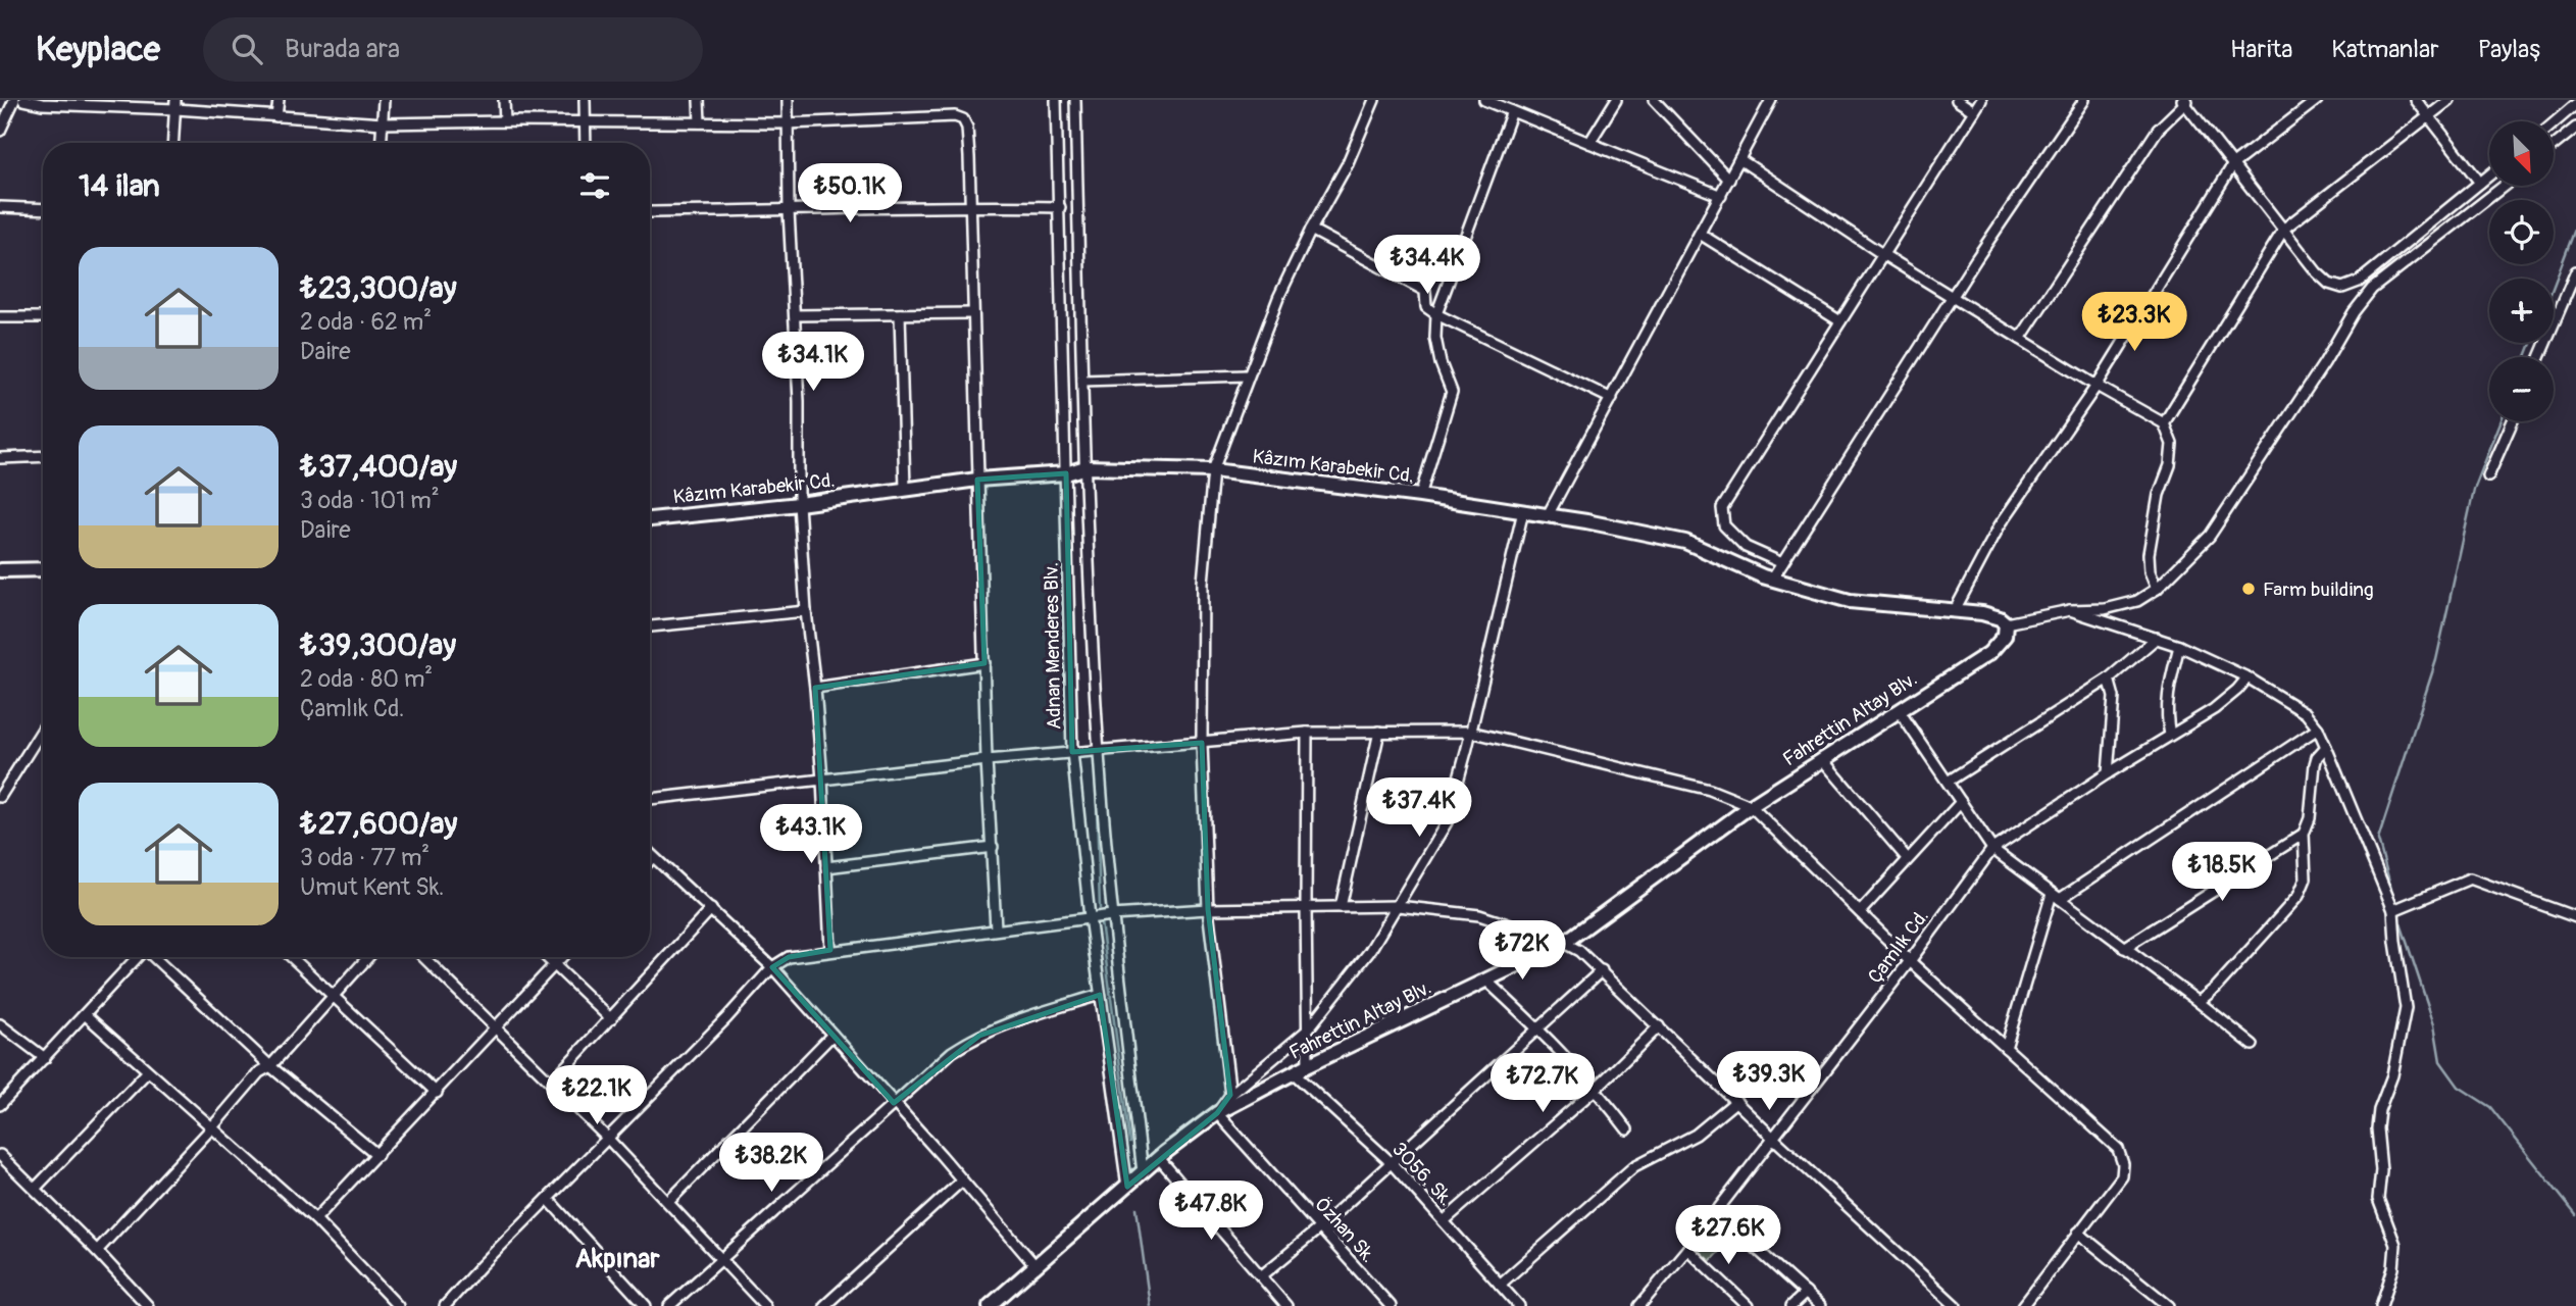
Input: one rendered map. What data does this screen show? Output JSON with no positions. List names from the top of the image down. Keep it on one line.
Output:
{"streets":{"street":["Kâzım Karabekir Cd.","Adnan Menderes Blv.","Fahrettin Altay Blv.","Çamlık Cd.","3056. Sk.","Özhan Sk."]},"crossings":[["Kâzım Karabekir Cd.","Adnan Menderes Blv."],["Kâzım Karabekir Cd.","Fahrettin Altay Blv."],["Adnan Menderes Blv.","Fahrettin Altay Blv."],["Fahrettin Altay Blv.","3056. Sk."],["Fahrettin Altay Blv.","Özhan Sk."]],"districts":["Akpınar"],"places":["Farm building"],"north":"bottom right","page":{"header":"Keyplace","search":"Burada ara","nav":["Harita","Katmanlar","Paylaş"],"map_buttons":["+","−"],"heading":"14 ilan","price":["₺50.1K","₺34.4K","₺23.3K","₺34.1K","₺37.4K","₺43.1K","₺18.5K","₺72K","₺39.3K","₺72.7K","₺22.1K","₺38.2K","₺47.8K","₺27.6K"],"list":[{"name":"₺23,300/ay","note":"2 oda · 62 m² · Daire"},{"name":"₺37,400/ay","note":"3 oda · 101 m² · Daire"},{"name":"₺39,300/ay","note":"2 oda · 80 m² · Çamlık Cd."},{"name":"₺27,600/ay","note":"3 oda · 77 m² · Umut Kent Sk."}]}}
